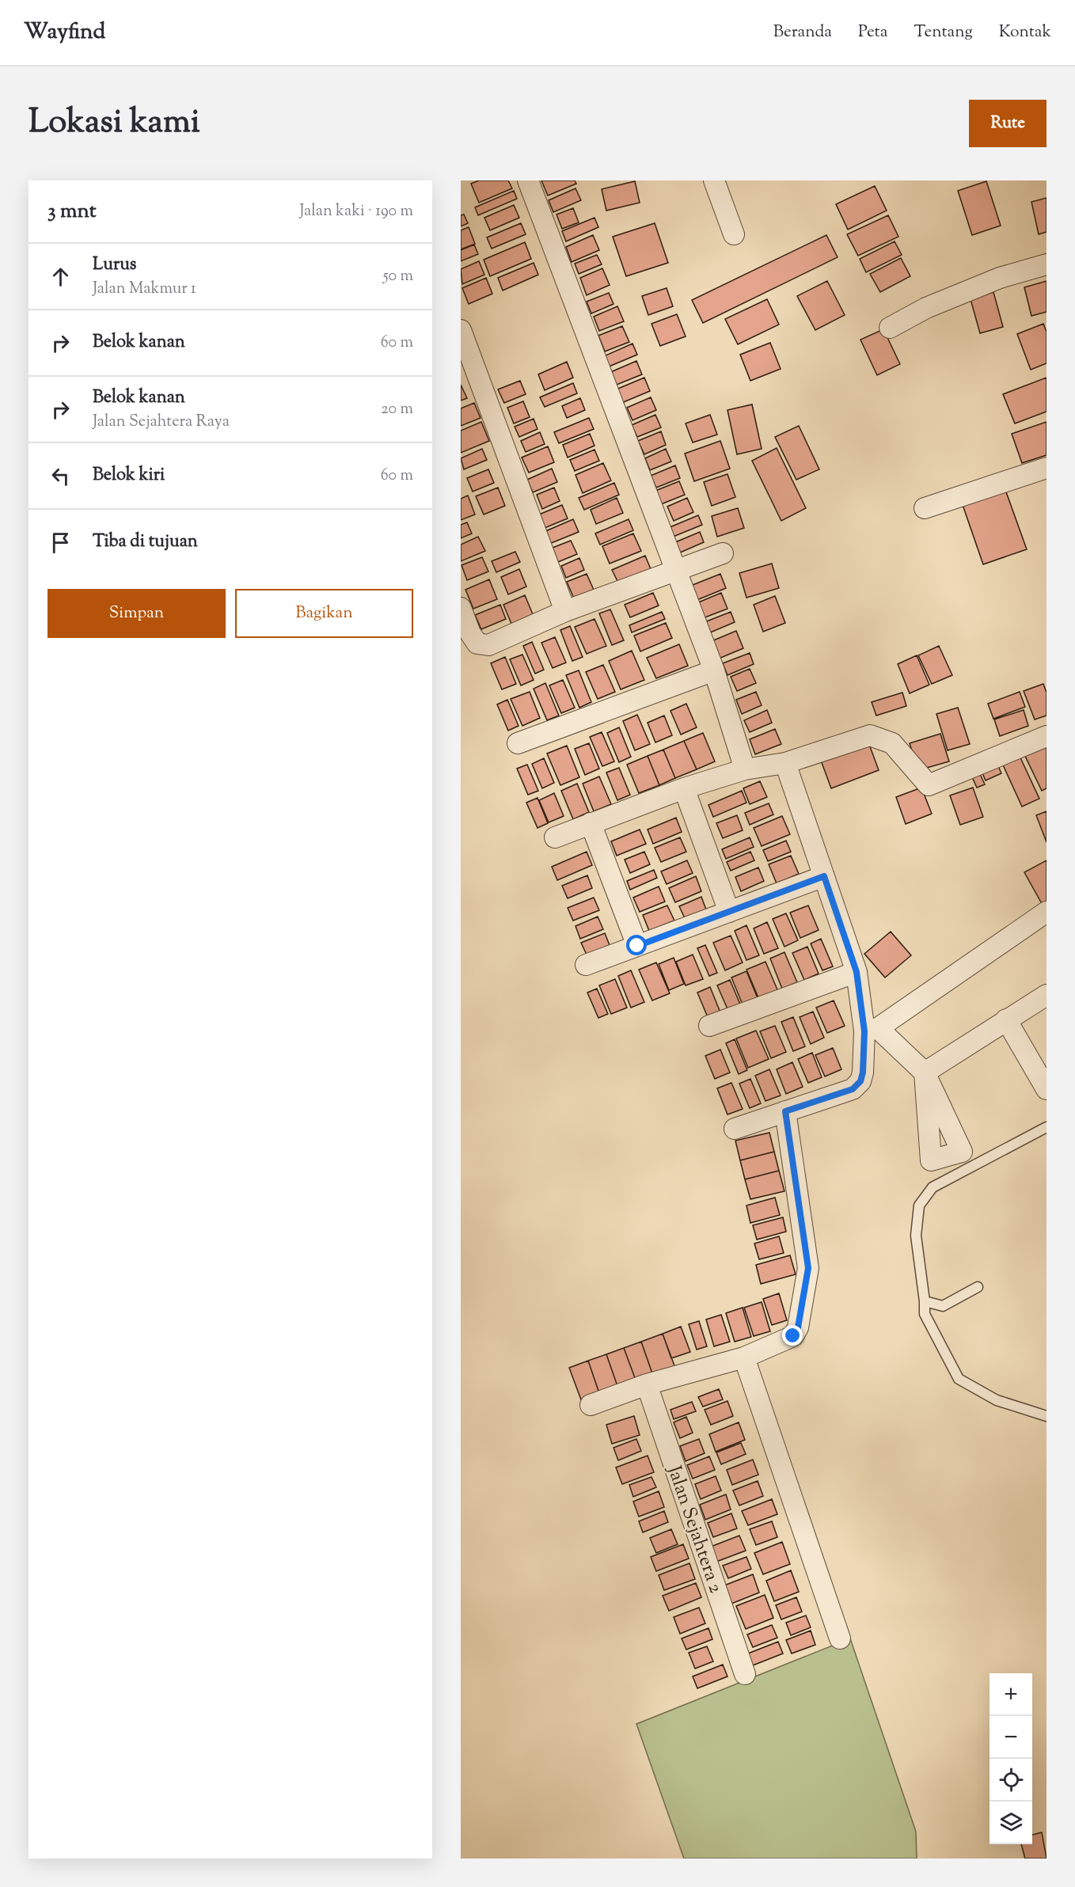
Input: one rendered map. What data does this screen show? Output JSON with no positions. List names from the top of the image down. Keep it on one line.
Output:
{"streets":{"street":["Jalan Sejahtera 2"]},"page":{"header":"Wayfind","nav":["Beranda","Peta","Tentang","Kontak"],"title":"Lokasi kami","buttons":["Rute",["Simpan","Bagikan"]],"heading":["3 mnt","Jalan kaki · 190 m"],"list":[["Lurus","Jalan Makmur 1","50 m"],["Belok kanan","60 m"],["Belok kanan","Jalan Sejahtera Raya","20 m"],["Belok kiri","60 m"],"Tiba di tujuan"],"map_buttons":["+","−"]}}
